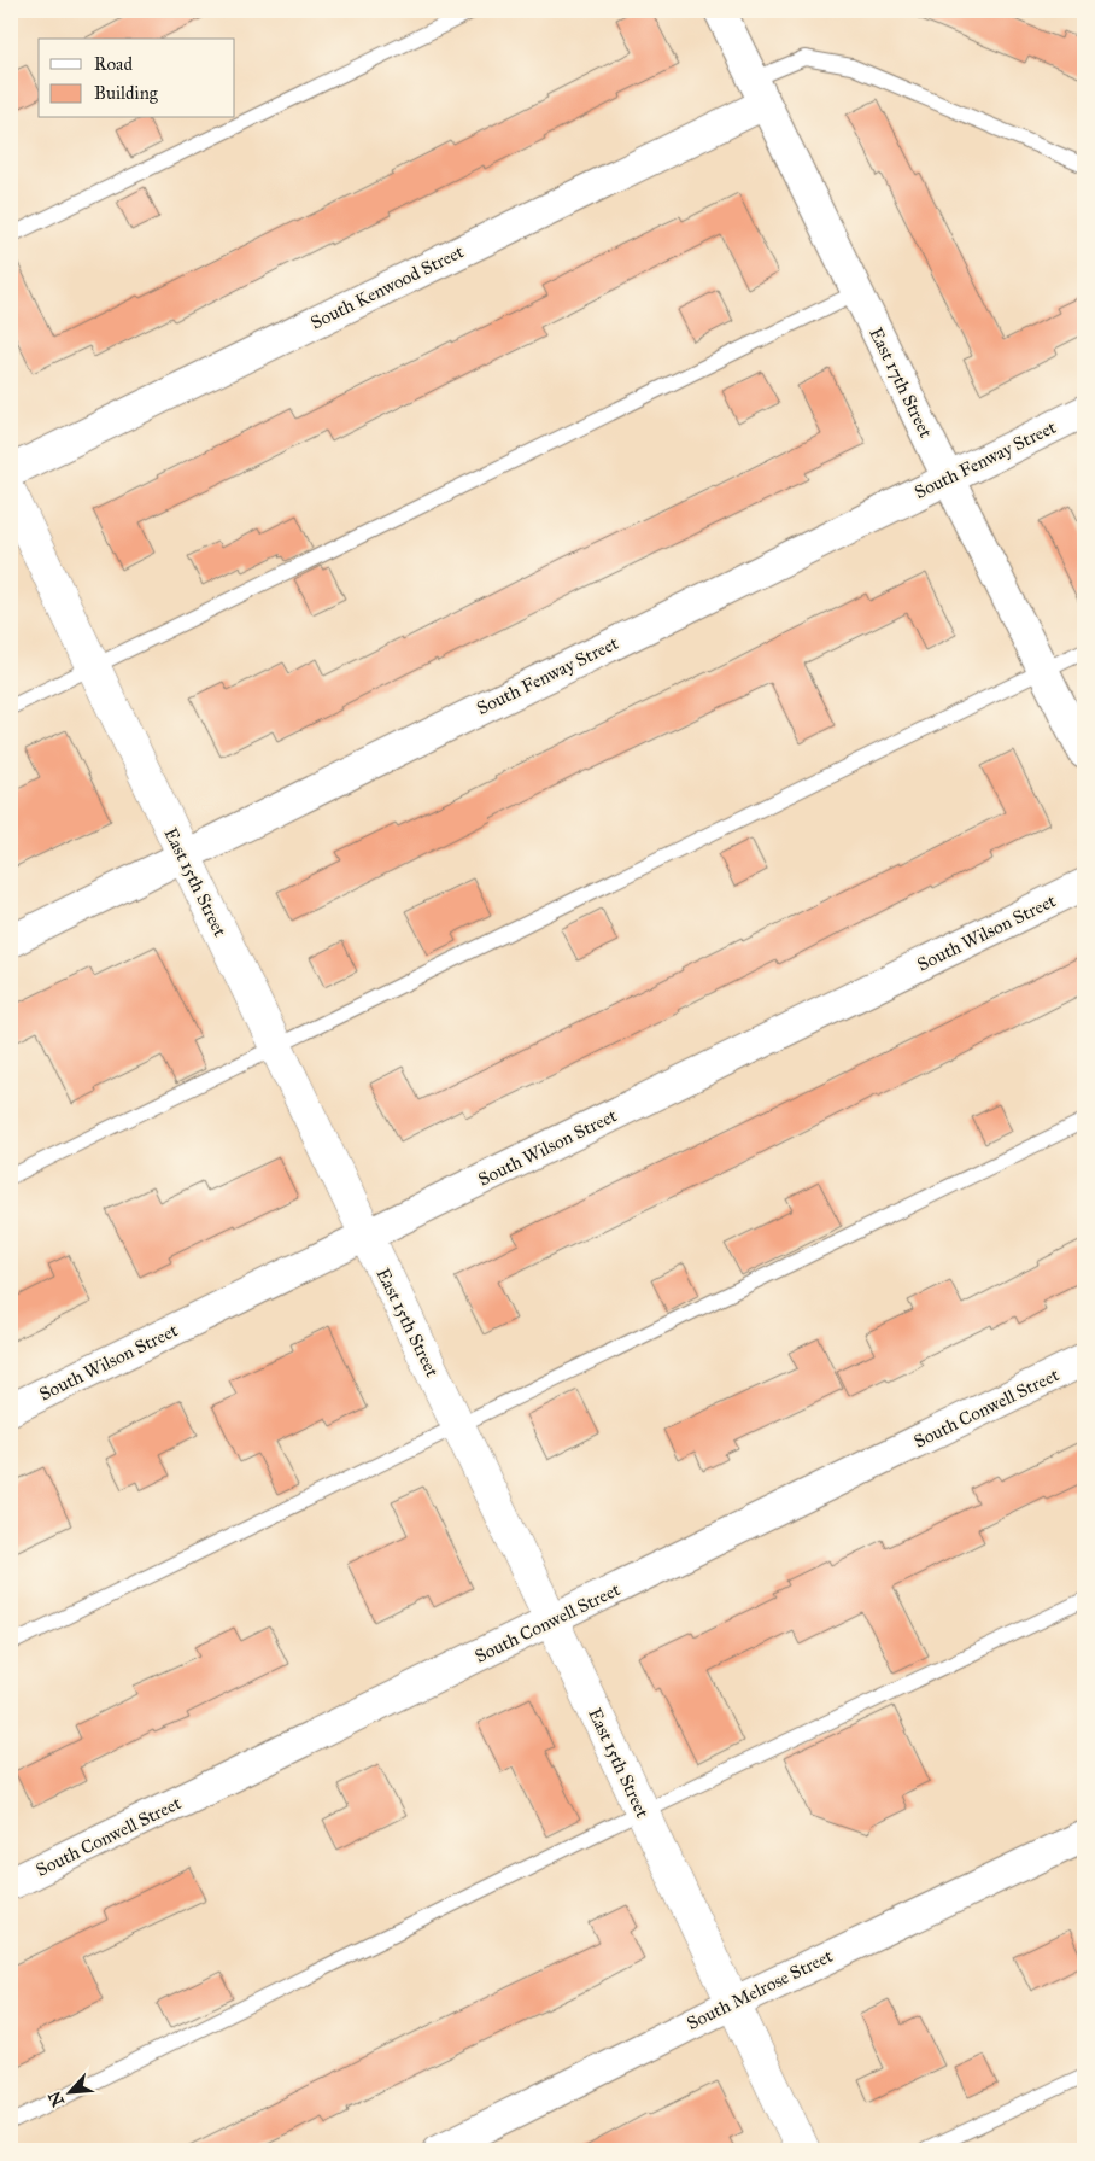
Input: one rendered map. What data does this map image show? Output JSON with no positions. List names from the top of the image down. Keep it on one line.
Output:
{"streets":{"main road":["East 15th Street"],"street":["South Kenwood Street","East 17th Street","South Fenway Street","South Wilson Street","South Conwell Street","South Melrose Street"]},"crossings":[["South Kenwood Street","East 17th Street"],["East 17th Street","South Fenway Street"],["South Fenway Street","East 15th Street"],["East 15th Street","South Wilson Street"],["East 15th Street","South Conwell Street"],["East 15th Street","South Melrose Street"]],"legend":["Road","Building"],"north":"bottom left"}
